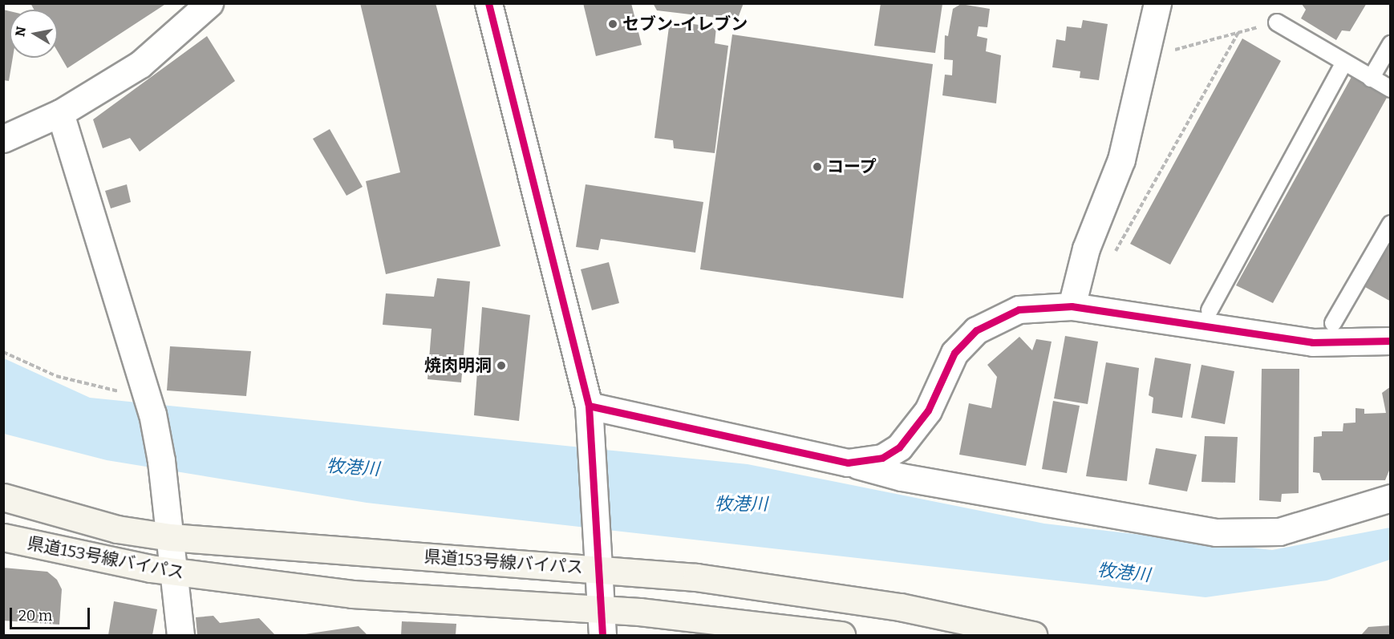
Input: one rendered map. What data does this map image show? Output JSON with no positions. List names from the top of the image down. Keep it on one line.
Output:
{"streets":{"main road":["県道153号線バイパス"]},"water":["牧港川"],"places":["セブン-イレブン","コープ","焼肉明洞"],"scale_bar":"20 m","north":"left"}
